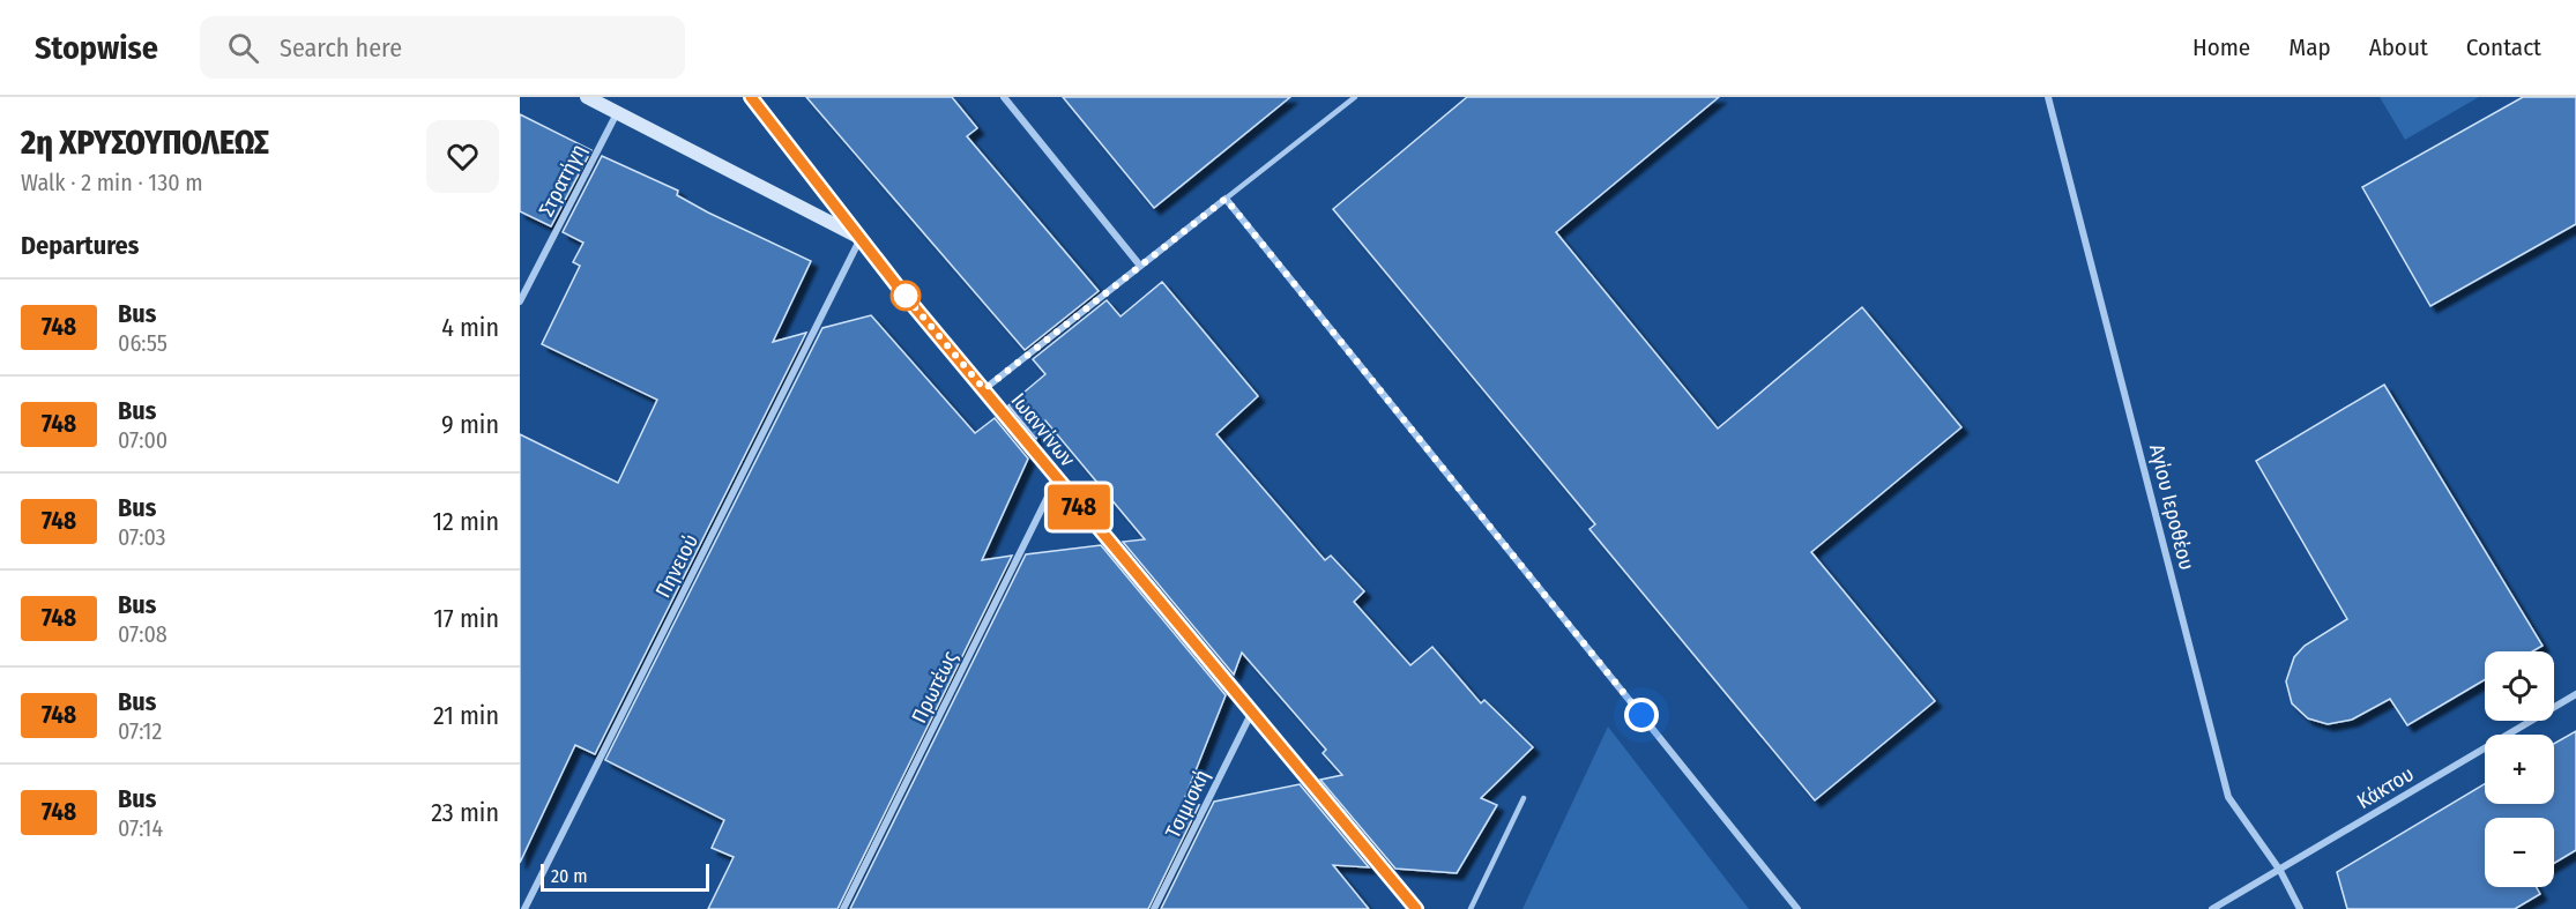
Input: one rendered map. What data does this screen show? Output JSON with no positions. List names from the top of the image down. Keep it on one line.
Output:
{"streets":{"street":["Στρατήγη","Ιωαννίνων","Αγίου Ιεροθέου","Πηνειού","Πρωτέως","Κάκτου","Τσιμισκή"]},"crossings":[["Ιωαννίνων","Πηνειού"],["Ιωαννίνων","Πρωτέως"],["Ιωαννίνων","Τσιμισκή"],["Αγίου Ιεροθέου","Κάκτου"]],"lines":["bus line 748"],"scale_bar":"20 m","page":{"header":"Stopwise","search":"Search here","nav":["Home","Map","About","Contact"],"heading":[["2η ΧΡΥΣΟΥΠΟΛΕΩΣ","Walk · 2 min · 130 m"],"Departures"],"on_map":"748","list":[{"mark":"748","name":"Bus","note":"06:55","value":"4 min"},{"mark":"748","name":"Bus","note":"07:00","value":"9 min"},{"mark":"748","name":"Bus","note":"07:03","value":"12 min"},{"mark":"748","name":"Bus","note":"07:08","value":"17 min"},{"mark":"748","name":"Bus","note":"07:12","value":"21 min"},{"mark":"748","name":"Bus","note":"07:14","value":"23 min"}],"map_buttons":["+","−"],"scale":"20 m"}}
